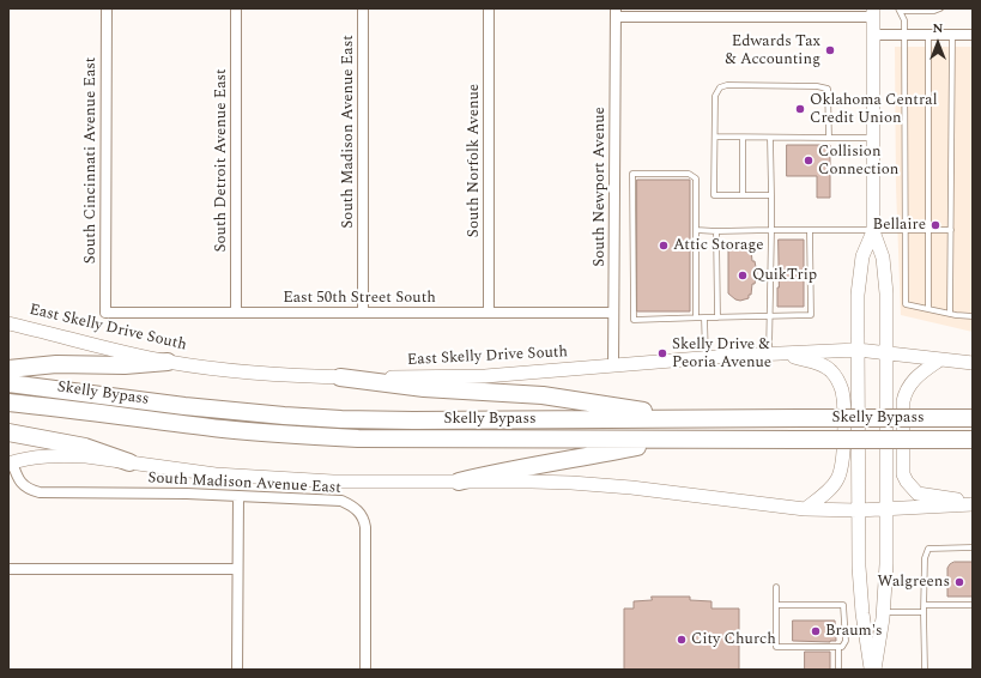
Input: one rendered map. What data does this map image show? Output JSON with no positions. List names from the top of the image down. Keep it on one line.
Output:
{"streets":{"highway":["Skelly Bypass"],"main road":["East Skelly Drive South"],"street":["South Madison Avenue East","South Cincinnati Avenue East","South Detroit Avenue East","South Norfolk Avenue","South Newport Avenue","East 50th Street South"]},"crossings":[["South Madison Avenue East","East 50th Street South"],["South Cincinnati Avenue East","East 50th Street South"],["South Detroit Avenue East","East 50th Street South"],["South Norfolk Avenue","East 50th Street South"],["South Newport Avenue","East 50th Street South"],["South Newport Avenue","East Skelly Drive South"]],"places":["Edwards Tax & Accounting","Oklahoma Central Credit Union","Collision Connection","Bellaire","Attic Storage","QuikTrip","Skelly Drive & Peoria Avenue","Walgreens","Braum's","City Church"],"north":"top"}
